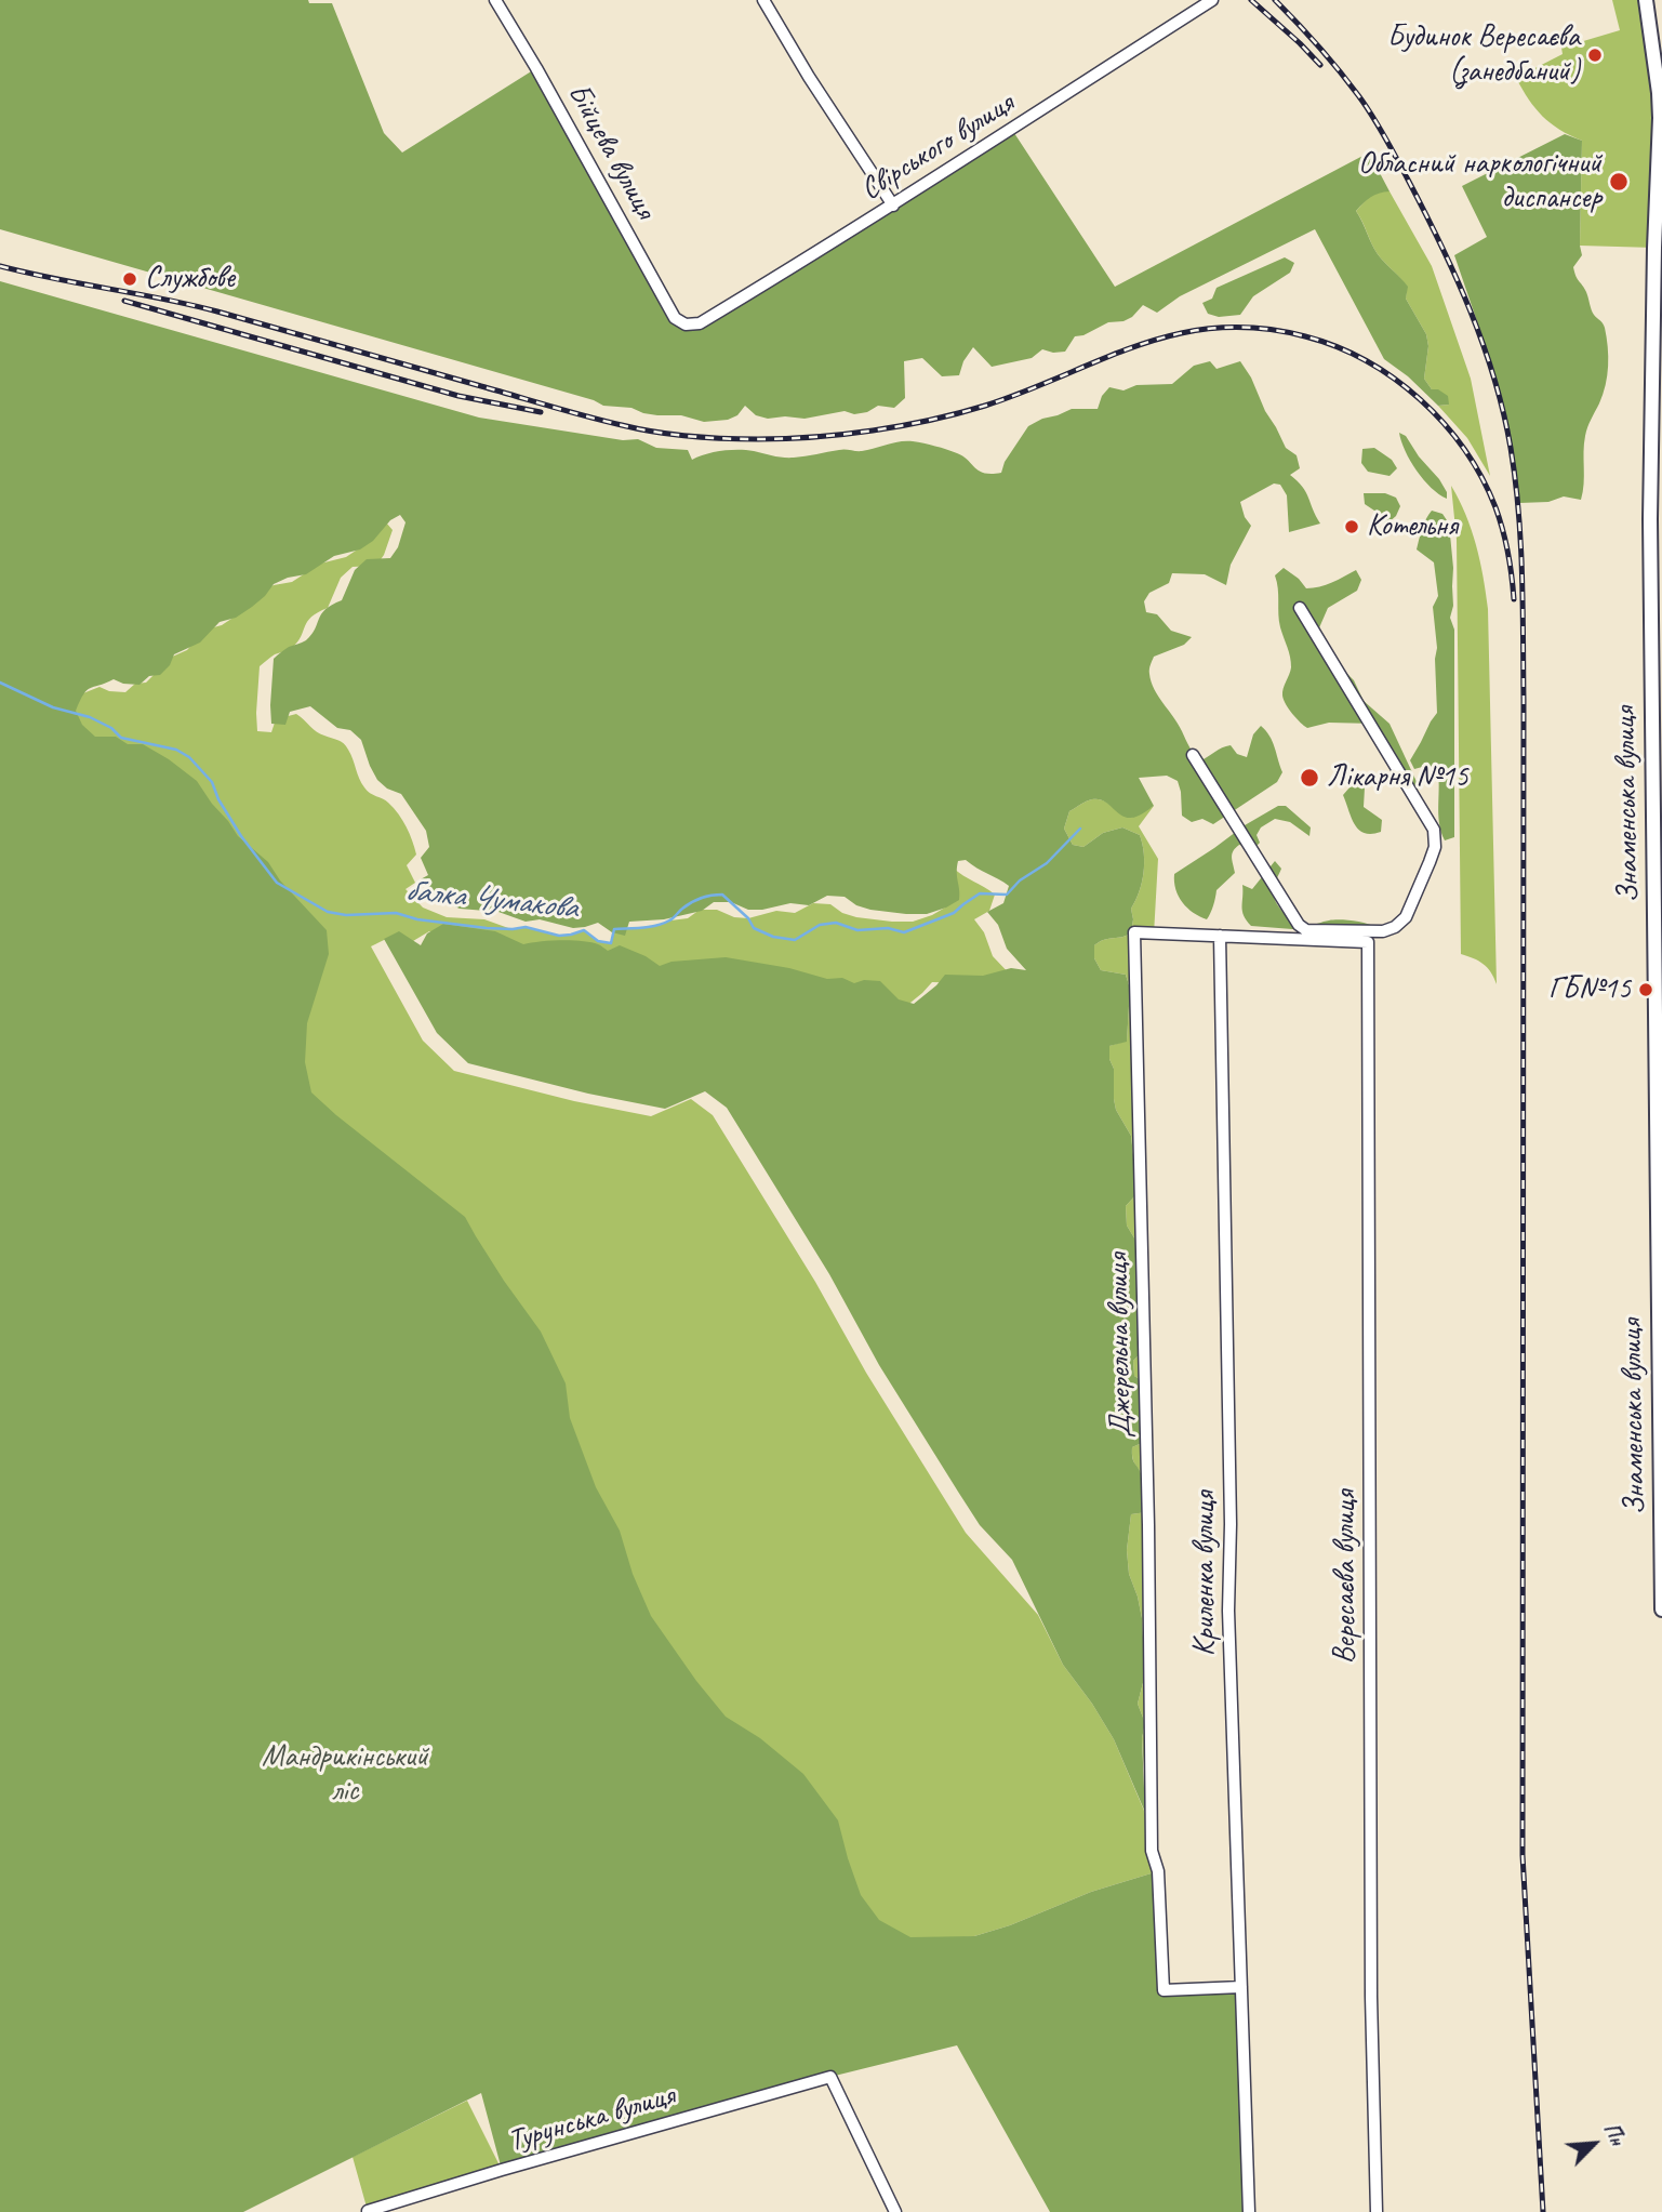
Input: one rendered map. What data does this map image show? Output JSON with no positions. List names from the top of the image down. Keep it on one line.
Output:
{"streets":{"main road":["Знаменська вулиця"],"street":["Свірського вулиця","Бійцева вулиця","Джерельна вулиця","Криленка вулиця","Вересаєва вулиця","Турунська вулиця"]},"crossings":[["Свірського вулиця","Бійцева вулиця"],["Джерельна вулиця","Криленка вулиця"],["Джерельна вулиця","Вересаєва вулиця"]],"water":["балка Чумакова"],"parks":["Мандрикінський ліс"],"places":["Будинок Вересаєва (занедбаний)","Обласний наркологічний диспансер","Службове","Котельня","Лікарня №15","ГБ№15"],"north":"top right"}
